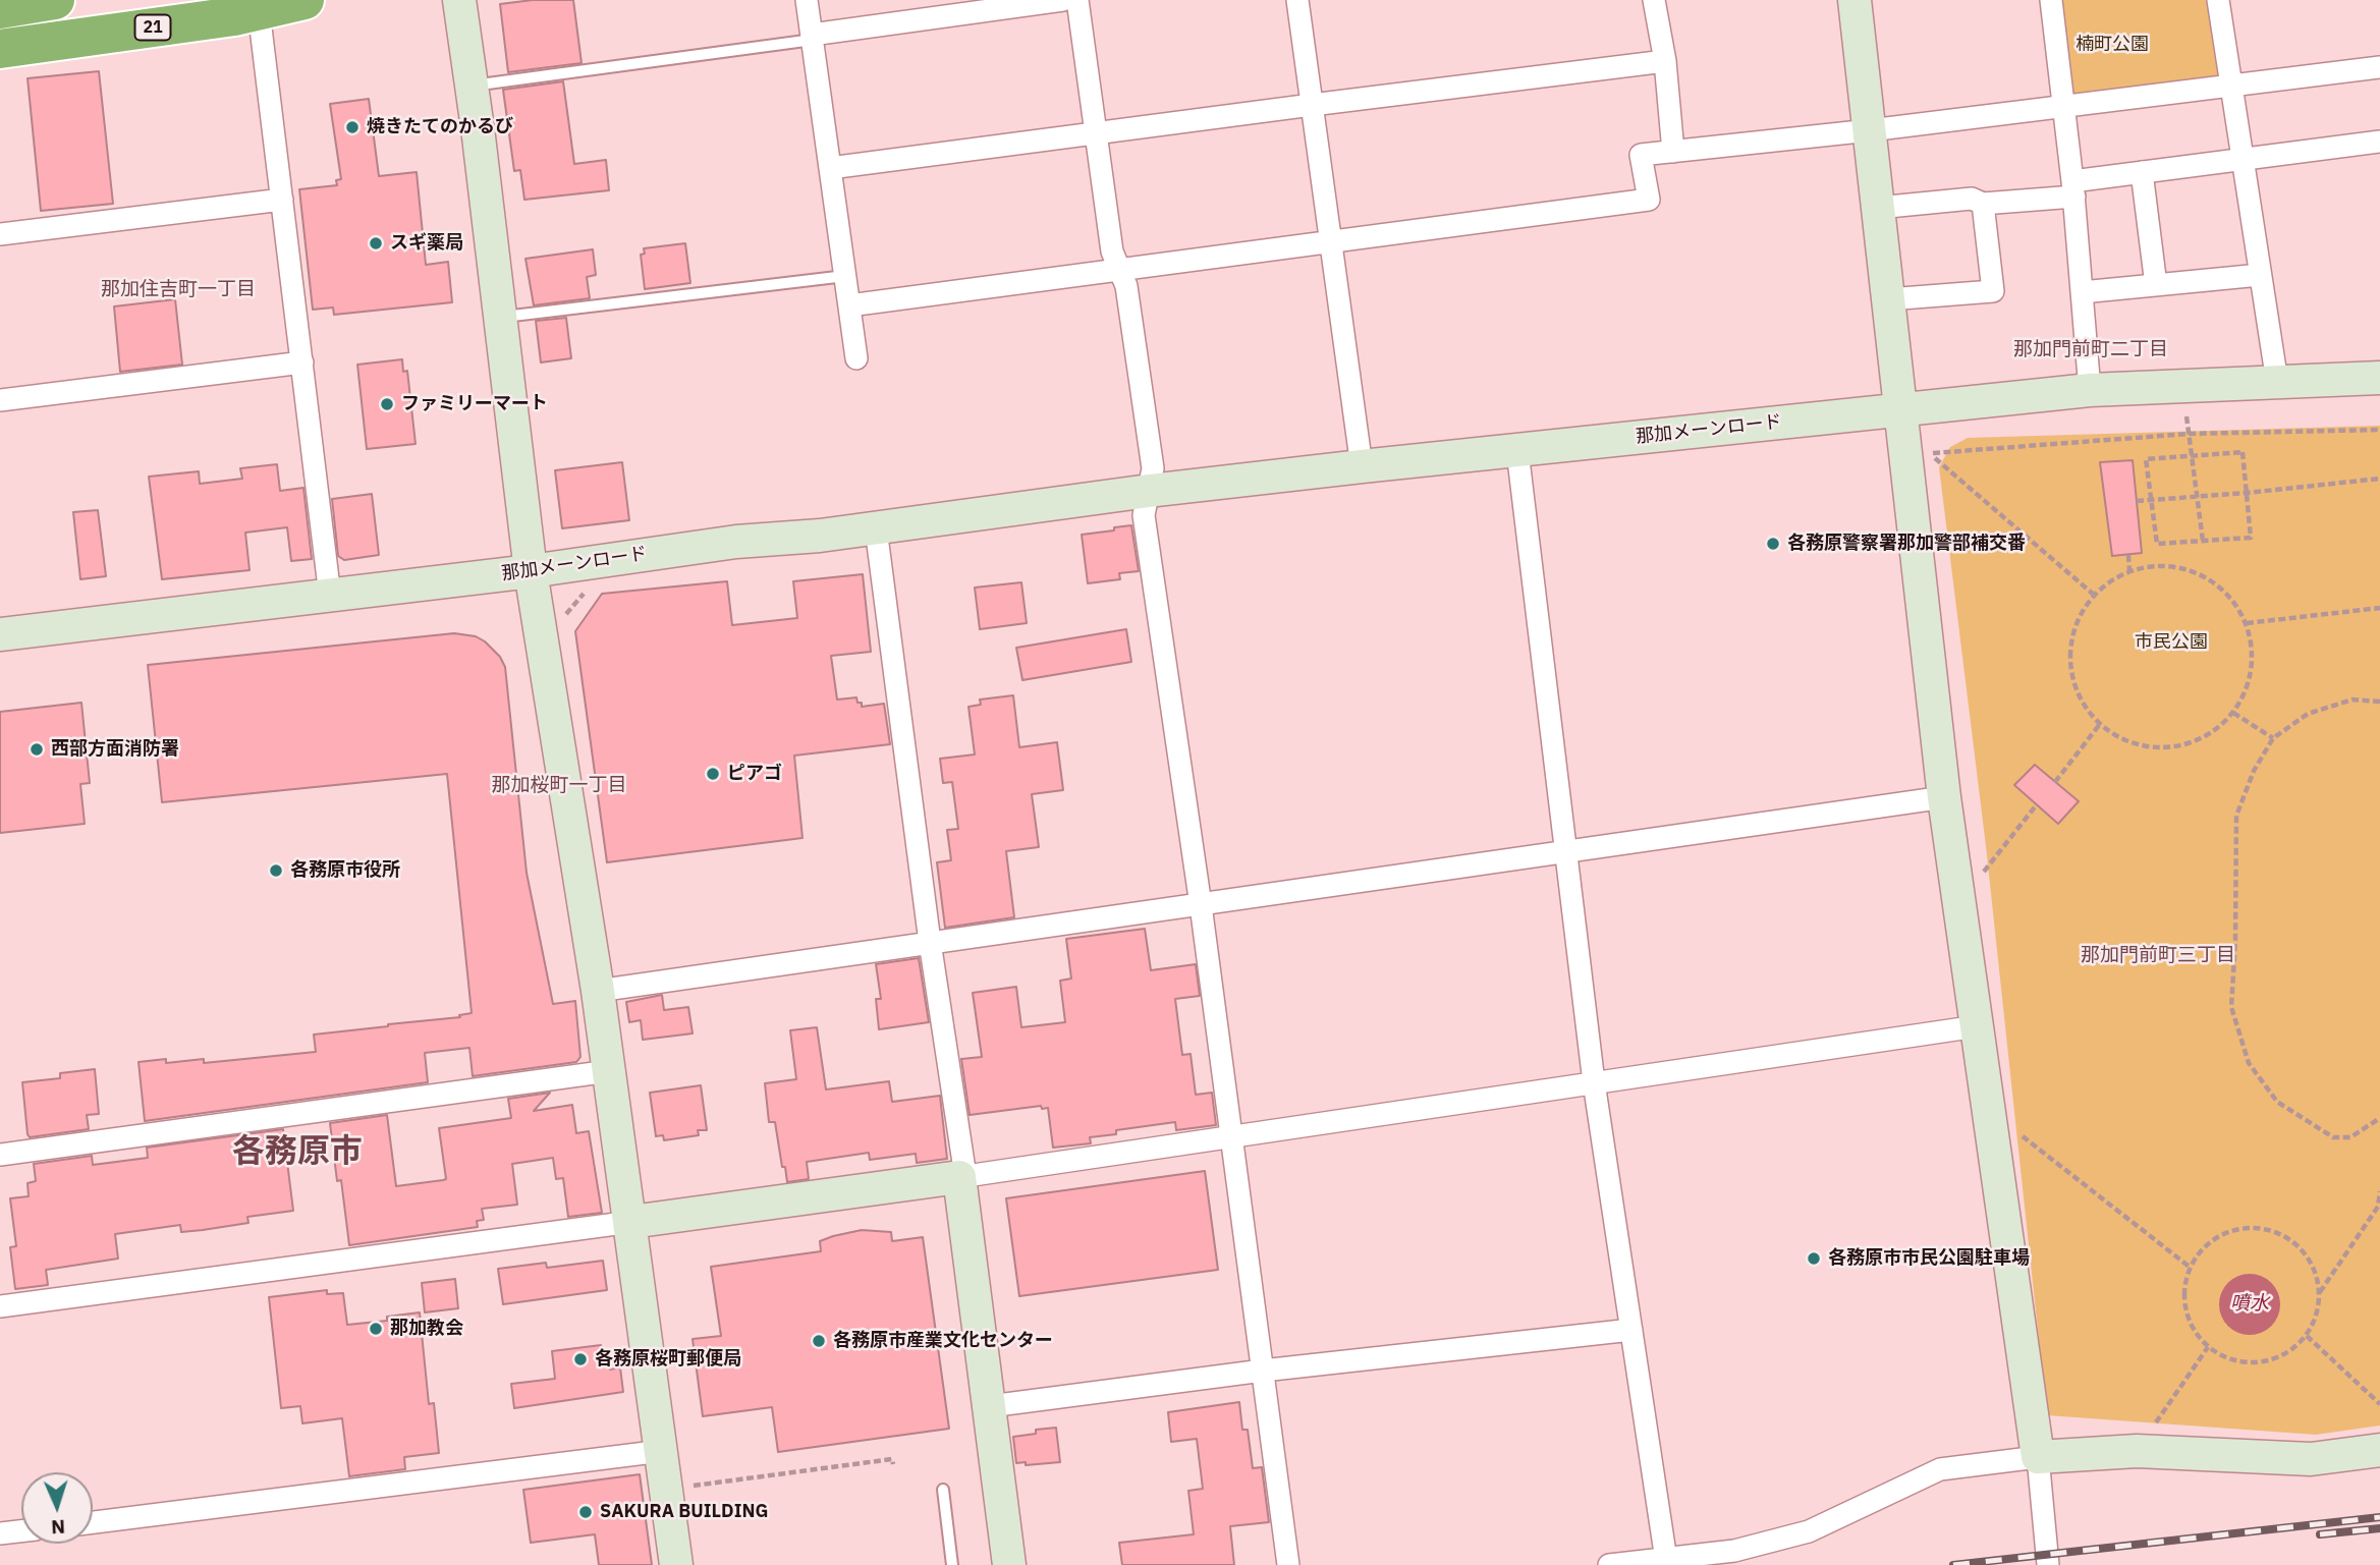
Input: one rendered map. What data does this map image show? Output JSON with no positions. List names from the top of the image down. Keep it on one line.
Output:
{"streets":{"highway":["21"],"street":["那加メーンロード"]},"districts":["那加住吉町一丁目","那加門前町二丁目","那加桜町一丁目","那加門前町三丁目","各務原市"],"water":["噴水"],"parks":["楠町公園","市民公園"],"places":["焼きたてのかるび","スギ薬局","ファミリーマート","各務原警察署那加警部補交番","西部方面消防署","ピアゴ","各務原市役所","各務原市市民公園駐車場","那加教会","各務原市産業文化センター","各務原桜町郵便局","SAKURA BUILDING"],"north":"bottom"}
